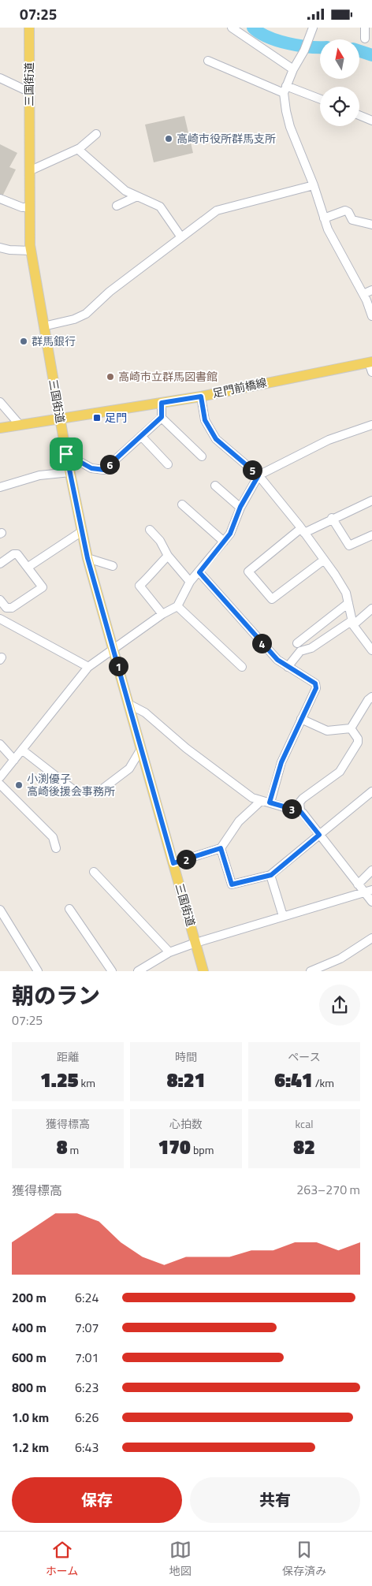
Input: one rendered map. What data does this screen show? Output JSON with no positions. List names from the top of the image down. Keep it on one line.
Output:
{"streets":{"main road":["三国街道","足門前橋線"]},"crossings":[["三国街道","足門前橋線"]],"places":{"other":["高崎市役所群馬支所","群馬銀行","高崎市立群馬図書館","小渕優子 高崎後援会事務所"],"transit":["足門"]},"north":"top","page":{"status":"07:25","pins":["6","5","4","1","3","2"],"heading":["朝のラン","07:25"],"stats":[["距離","1.25 km"],["時間","8:21"],["ペース","6:41 /km"],["獲得標高","8 m"],["心拍数","170 bpm"],["kcal","82"]],"chart":["獲得標高","263–270 m"],"list":[{"name":"200 m","note":"6:24"},{"name":"400 m","note":"7:07"},{"name":"600 m","note":"7:01"},{"name":"800 m","note":"6:23"},{"name":"1.0 km","note":"6:26"},{"name":"1.2 km","note":"6:43"}],"buttons":["保存","共有"],"tabs":["ホーム","地図","保存済み"]}}
